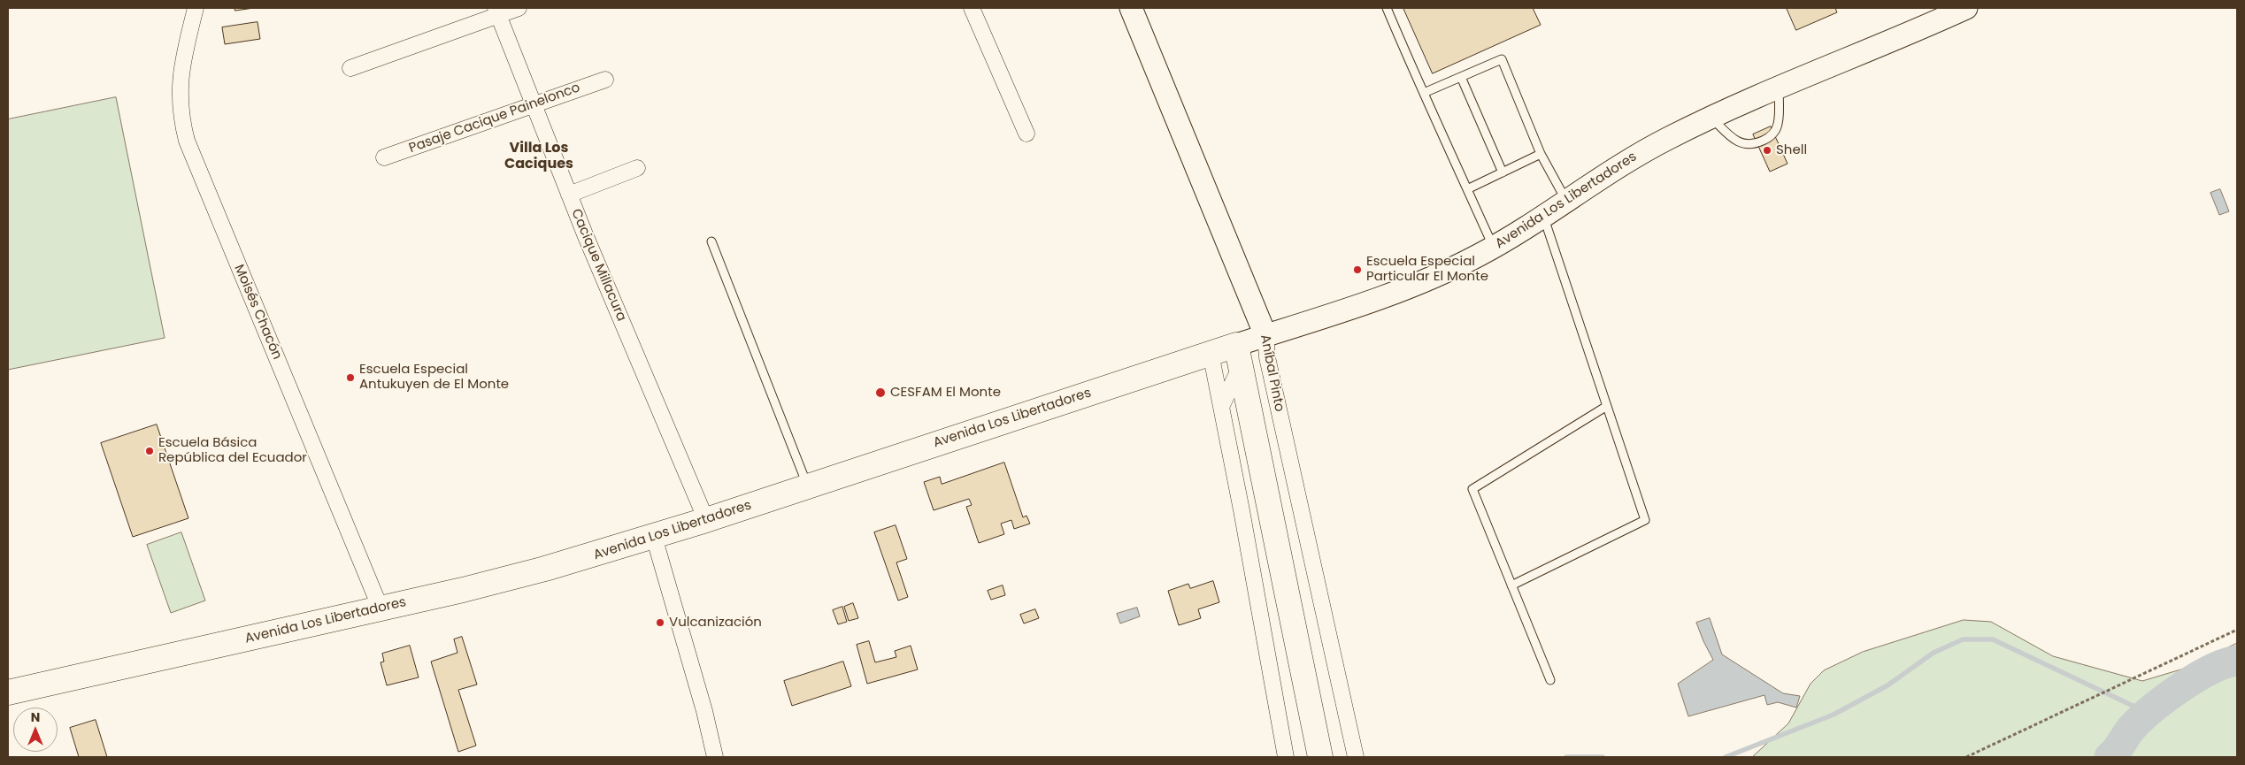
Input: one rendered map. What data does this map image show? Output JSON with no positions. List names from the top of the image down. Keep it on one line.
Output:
{"streets":{"main road":["Avenida Los Libertadores","Aníbal Pinto"],"street":["Pasaje Cacique Painelonco","Cacique Millacura","Moisés Chacón"]},"crossings":[["Pasaje Cacique Painelonco","Cacique Millacura"],["Avenida Los Libertadores","Cacique Millacura"],["Avenida Los Libertadores","Moisés Chacón"],["Avenida Los Libertadores","Aníbal Pinto"]],"districts":["Villa Los Caciques"],"places":["Shell","Escuela Especial Particular El Monte","Escuela Especial Antukuyen de El Monte","CESFAM El Monte","Escuela Básica República del Ecuador","Vulcanización"],"north":"top"}
